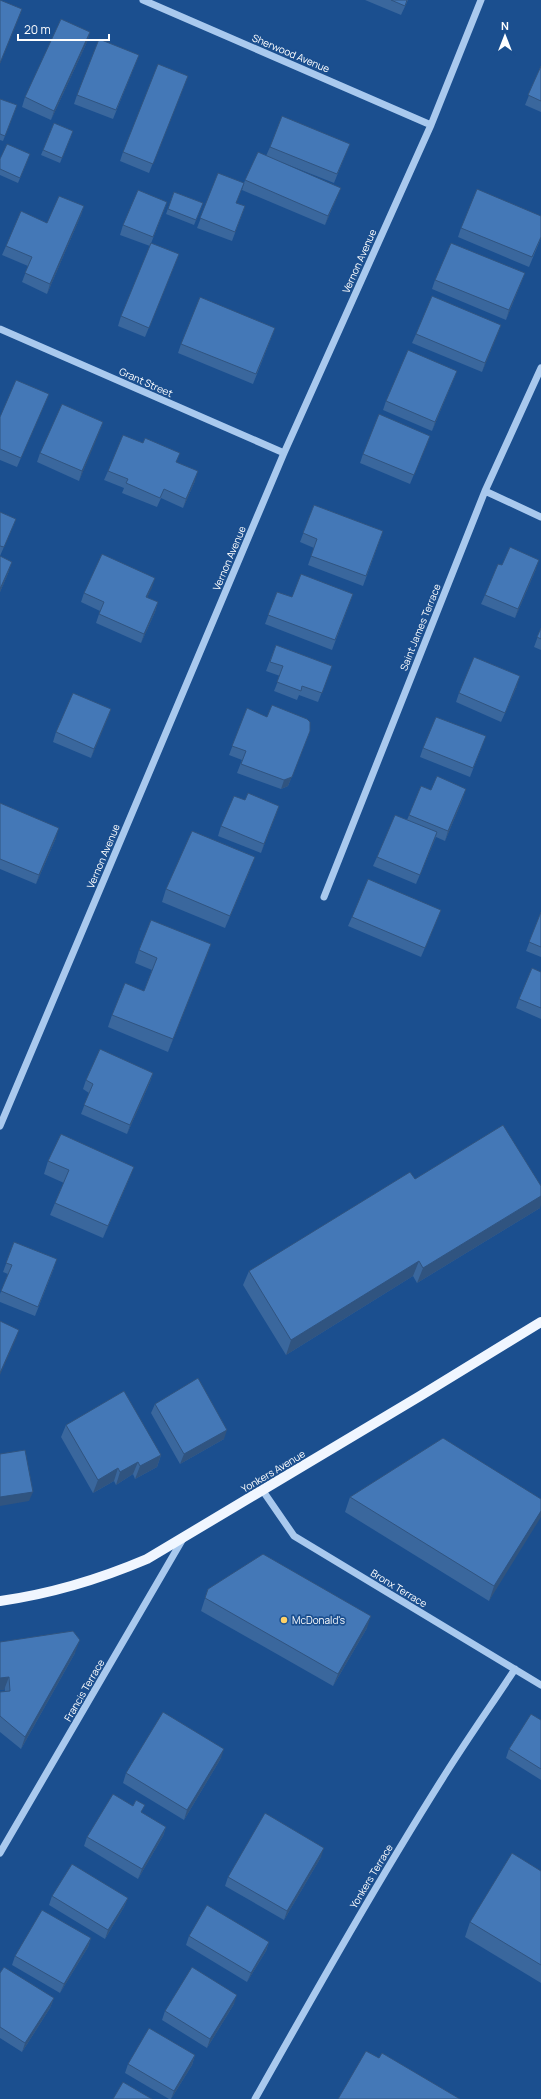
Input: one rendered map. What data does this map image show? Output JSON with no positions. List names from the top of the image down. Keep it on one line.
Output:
{"streets":{"main road":["Yonkers Avenue"],"street":["Sherwood Avenue","Vernon Avenue","Grant Street","Saint James Terrace","Bronx Terrace","Francis Terrace","Yonkers Terrace"]},"crossings":[["Sherwood Avenue","Vernon Avenue"],["Vernon Avenue","Grant Street"],["Yonkers Avenue","Bronx Terrace"],["Yonkers Avenue","Francis Terrace"],["Bronx Terrace","Yonkers Terrace"]],"places":["McDonald's"],"scale_bar":"20 m","north":"top"}
